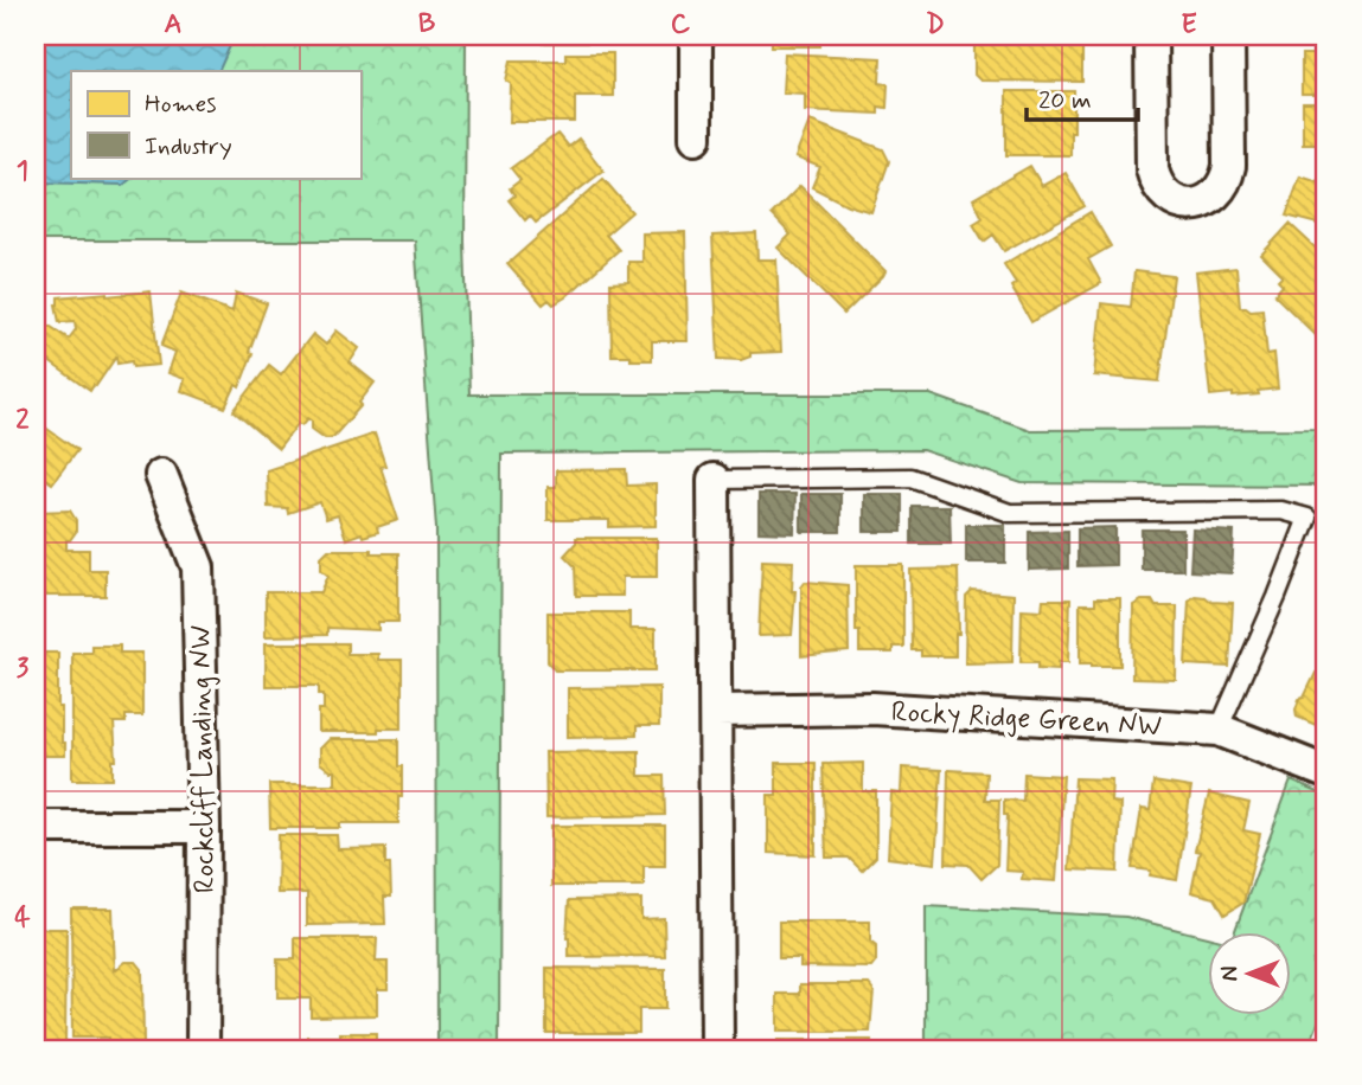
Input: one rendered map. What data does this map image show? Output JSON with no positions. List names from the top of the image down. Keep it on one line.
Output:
{"streets":{"street":["Rocky Ridge Green NW","Rockcliff Landing NW"]},"legend":["Homes","Industry"],"scale_bar":"20 m","north":"left","grid":{"columns":["A","B","C","D","E"],"rows":["1","2","3","4"]}}
